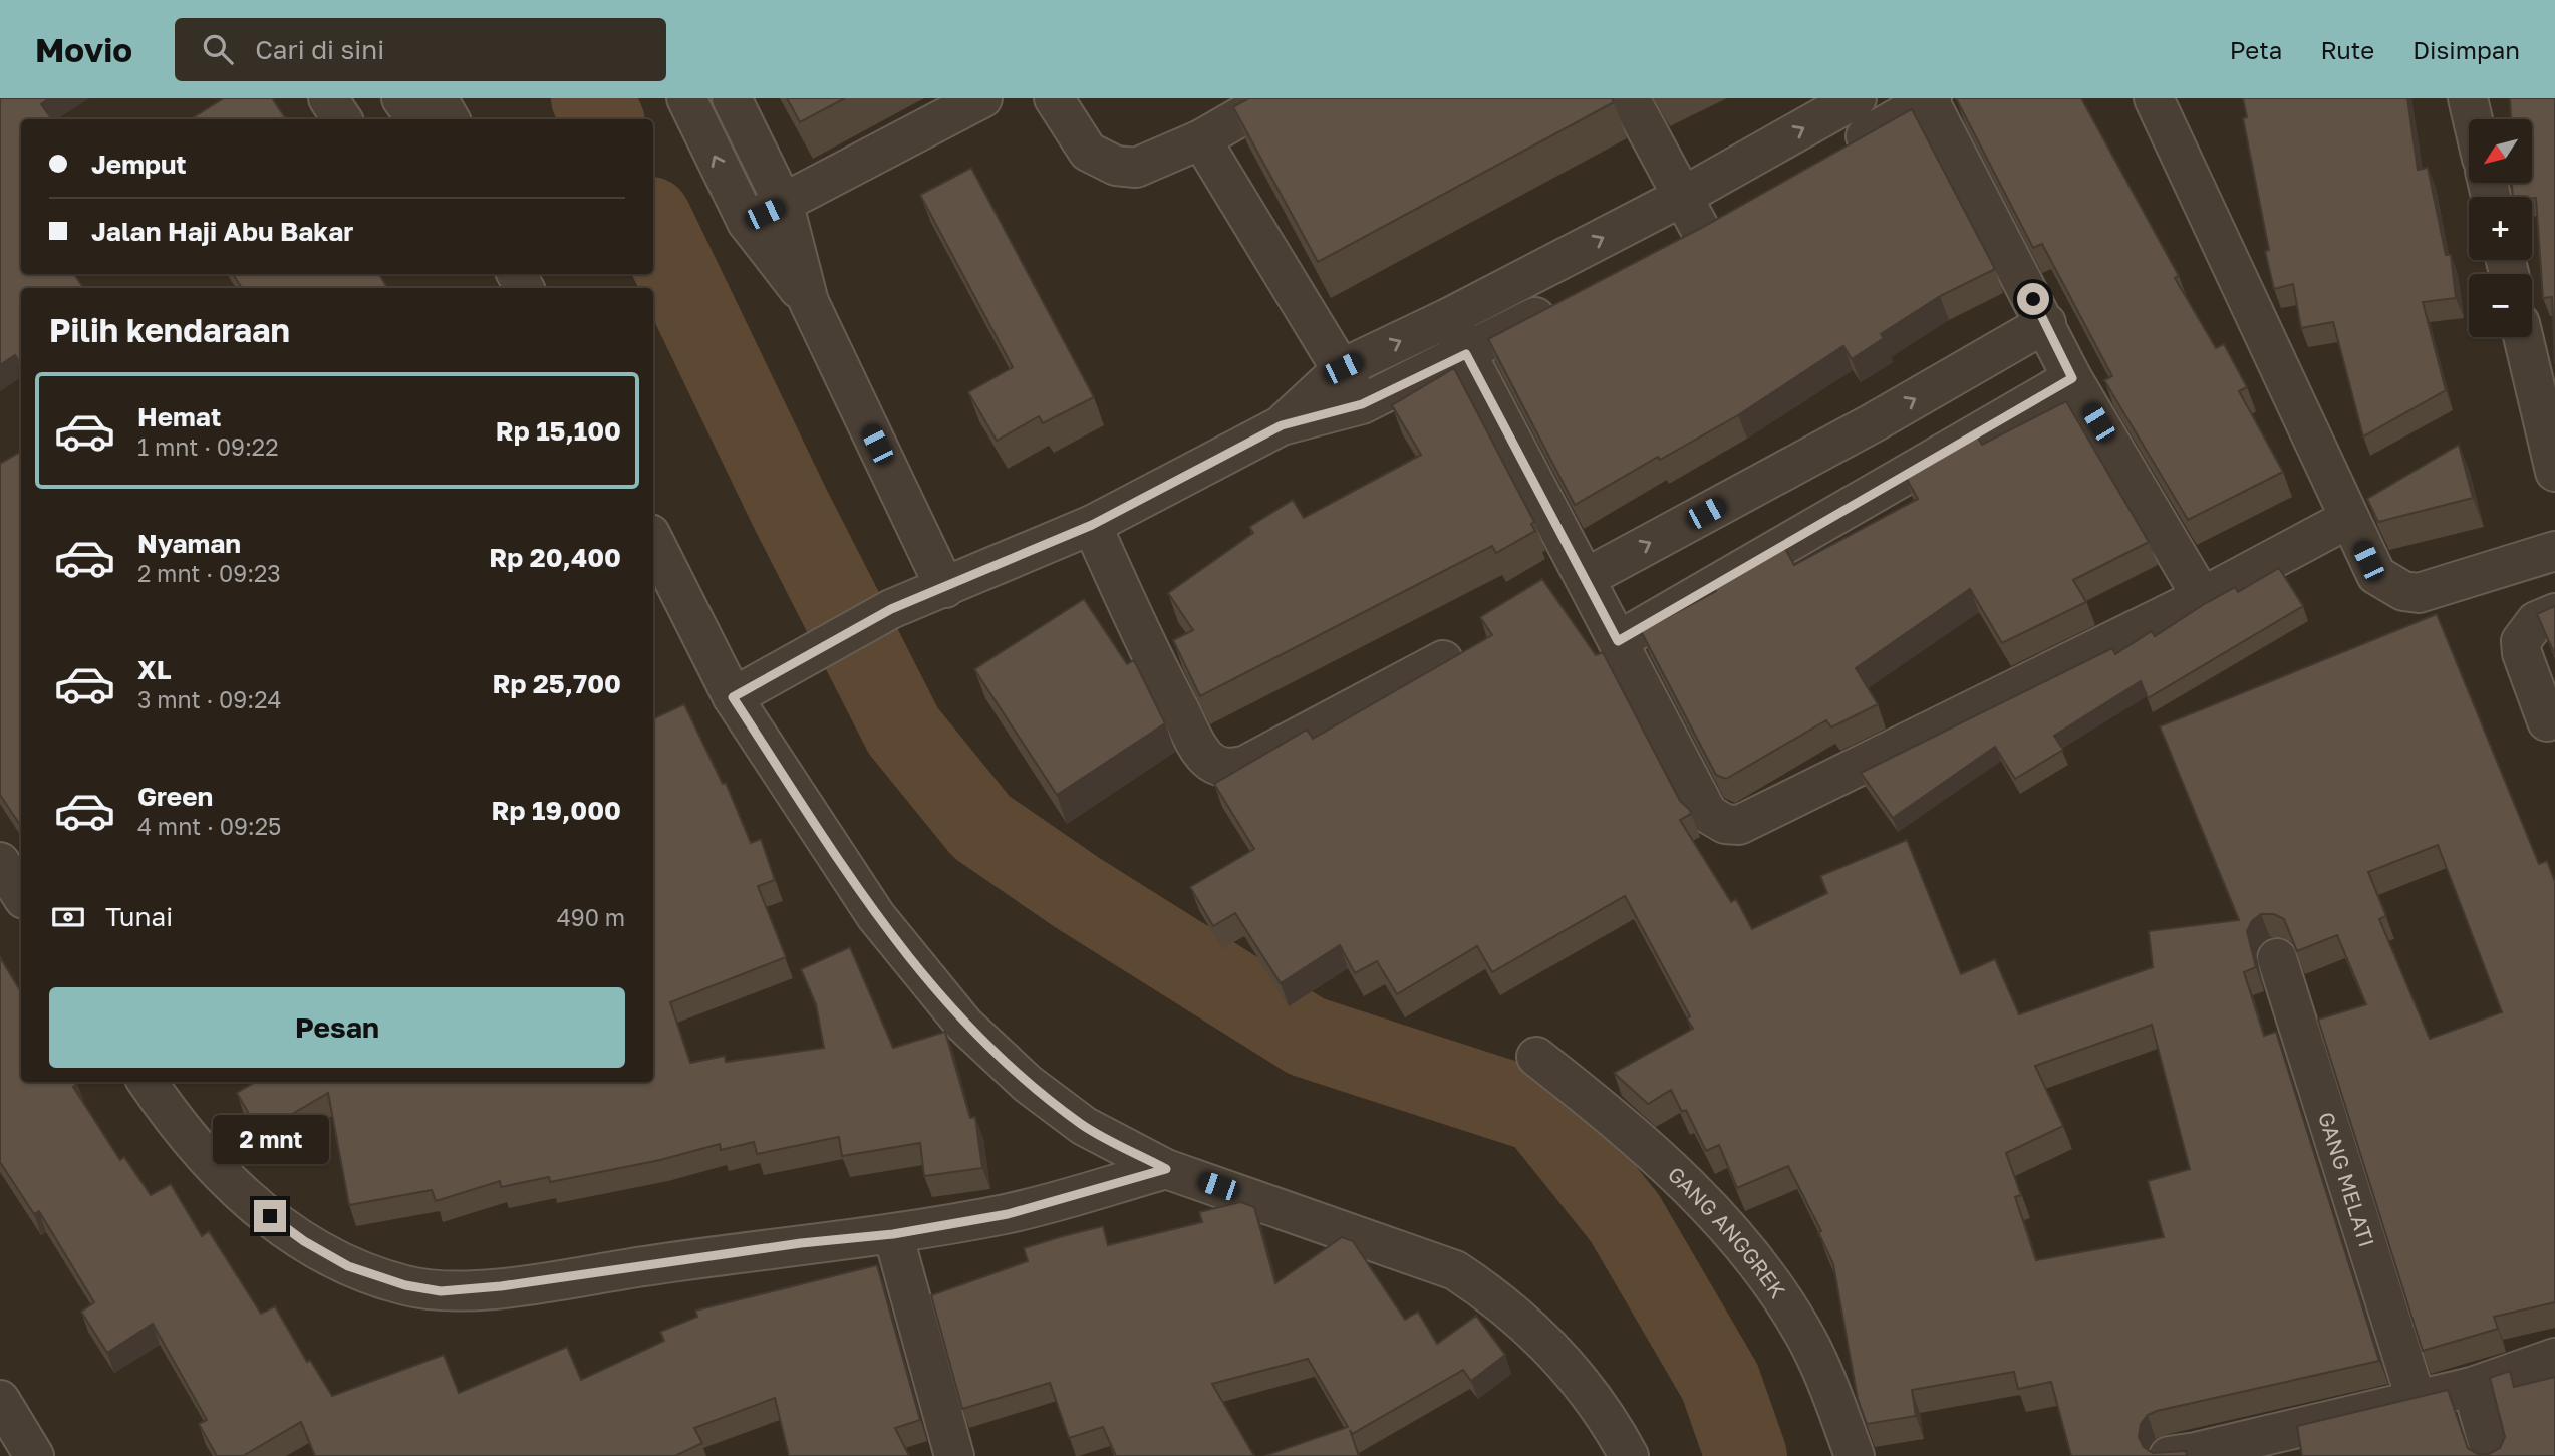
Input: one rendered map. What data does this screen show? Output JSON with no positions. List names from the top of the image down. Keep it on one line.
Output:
{"streets":{"street":["GANG MELATI","GANG ANGGREK"]},"north":"bottom left","page":{"header":"Movio","search":"Cari di sini","nav":["Peta","Rute","Disimpan"],"map_buttons":["+","−"],"banner":["Jemput","Jalan Haji Abu Bakar"],"heading":"Pilih kendaraan","list":[{"name":"Hemat","note":"1 mnt · 09:22","value":"Rp 15,100"},{"name":"Nyaman","note":"2 mnt · 09:23","value":"Rp 20,400"},{"name":"XL","note":"3 mnt · 09:24","value":"Rp 25,700"},{"name":"Green","note":"4 mnt · 09:25","value":"Rp 19,000"}],"pay":["Tunai","490 m"],"buttons":"Pesan","bubble":"2 mnt"}}
